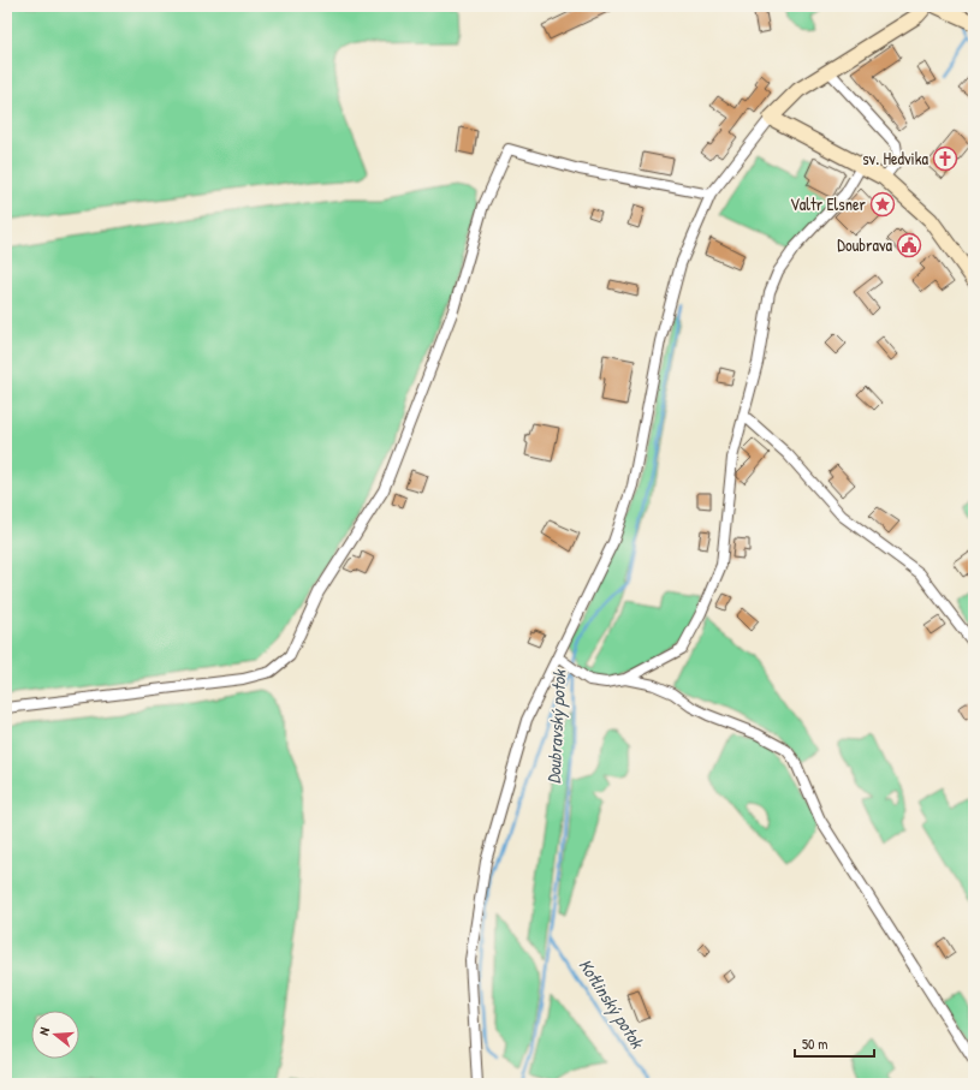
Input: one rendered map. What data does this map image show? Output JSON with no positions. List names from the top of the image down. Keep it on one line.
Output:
{"water":["Doubravský potok","Kotlinský potok"],"places":{"church":["sv. Hedvika"],"place":["Valtr Elsner"],"public building":["Doubrava"]},"scale_bar":"50 m","north":"left"}
